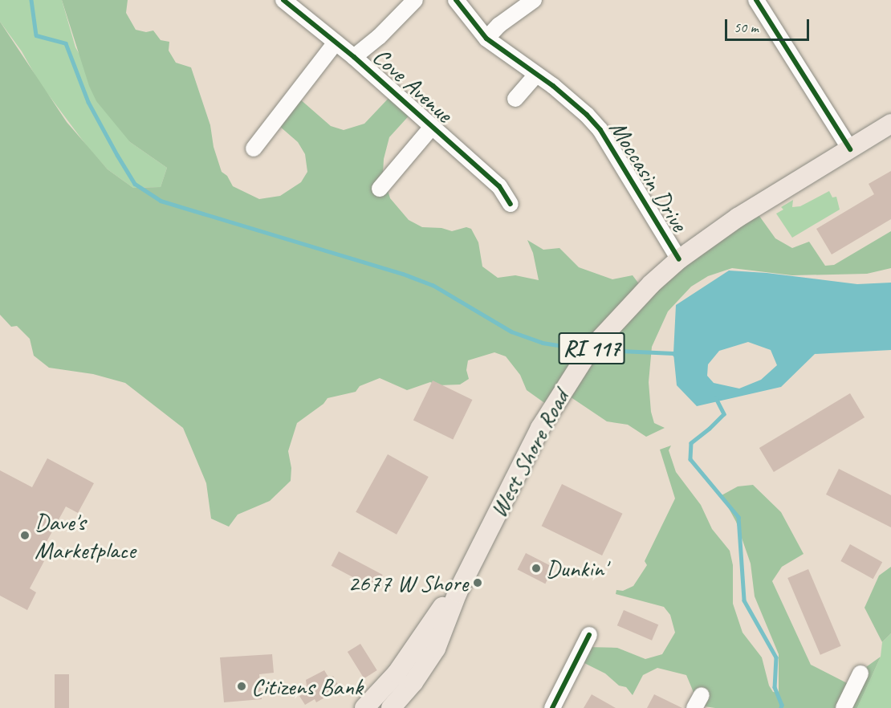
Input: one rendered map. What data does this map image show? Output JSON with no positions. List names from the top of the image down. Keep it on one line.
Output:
{"streets":{"main road":["RI 117","West Shore Road"],"street":["Cove Avenue","Moccasin Drive"]},"crossings":[["Moccasin Drive","West Shore Road"]],"places":["Dave's Marketplace","Dunkin'","2677 W Shore","Citizens Bank"],"scale_bar":"50 m"}
